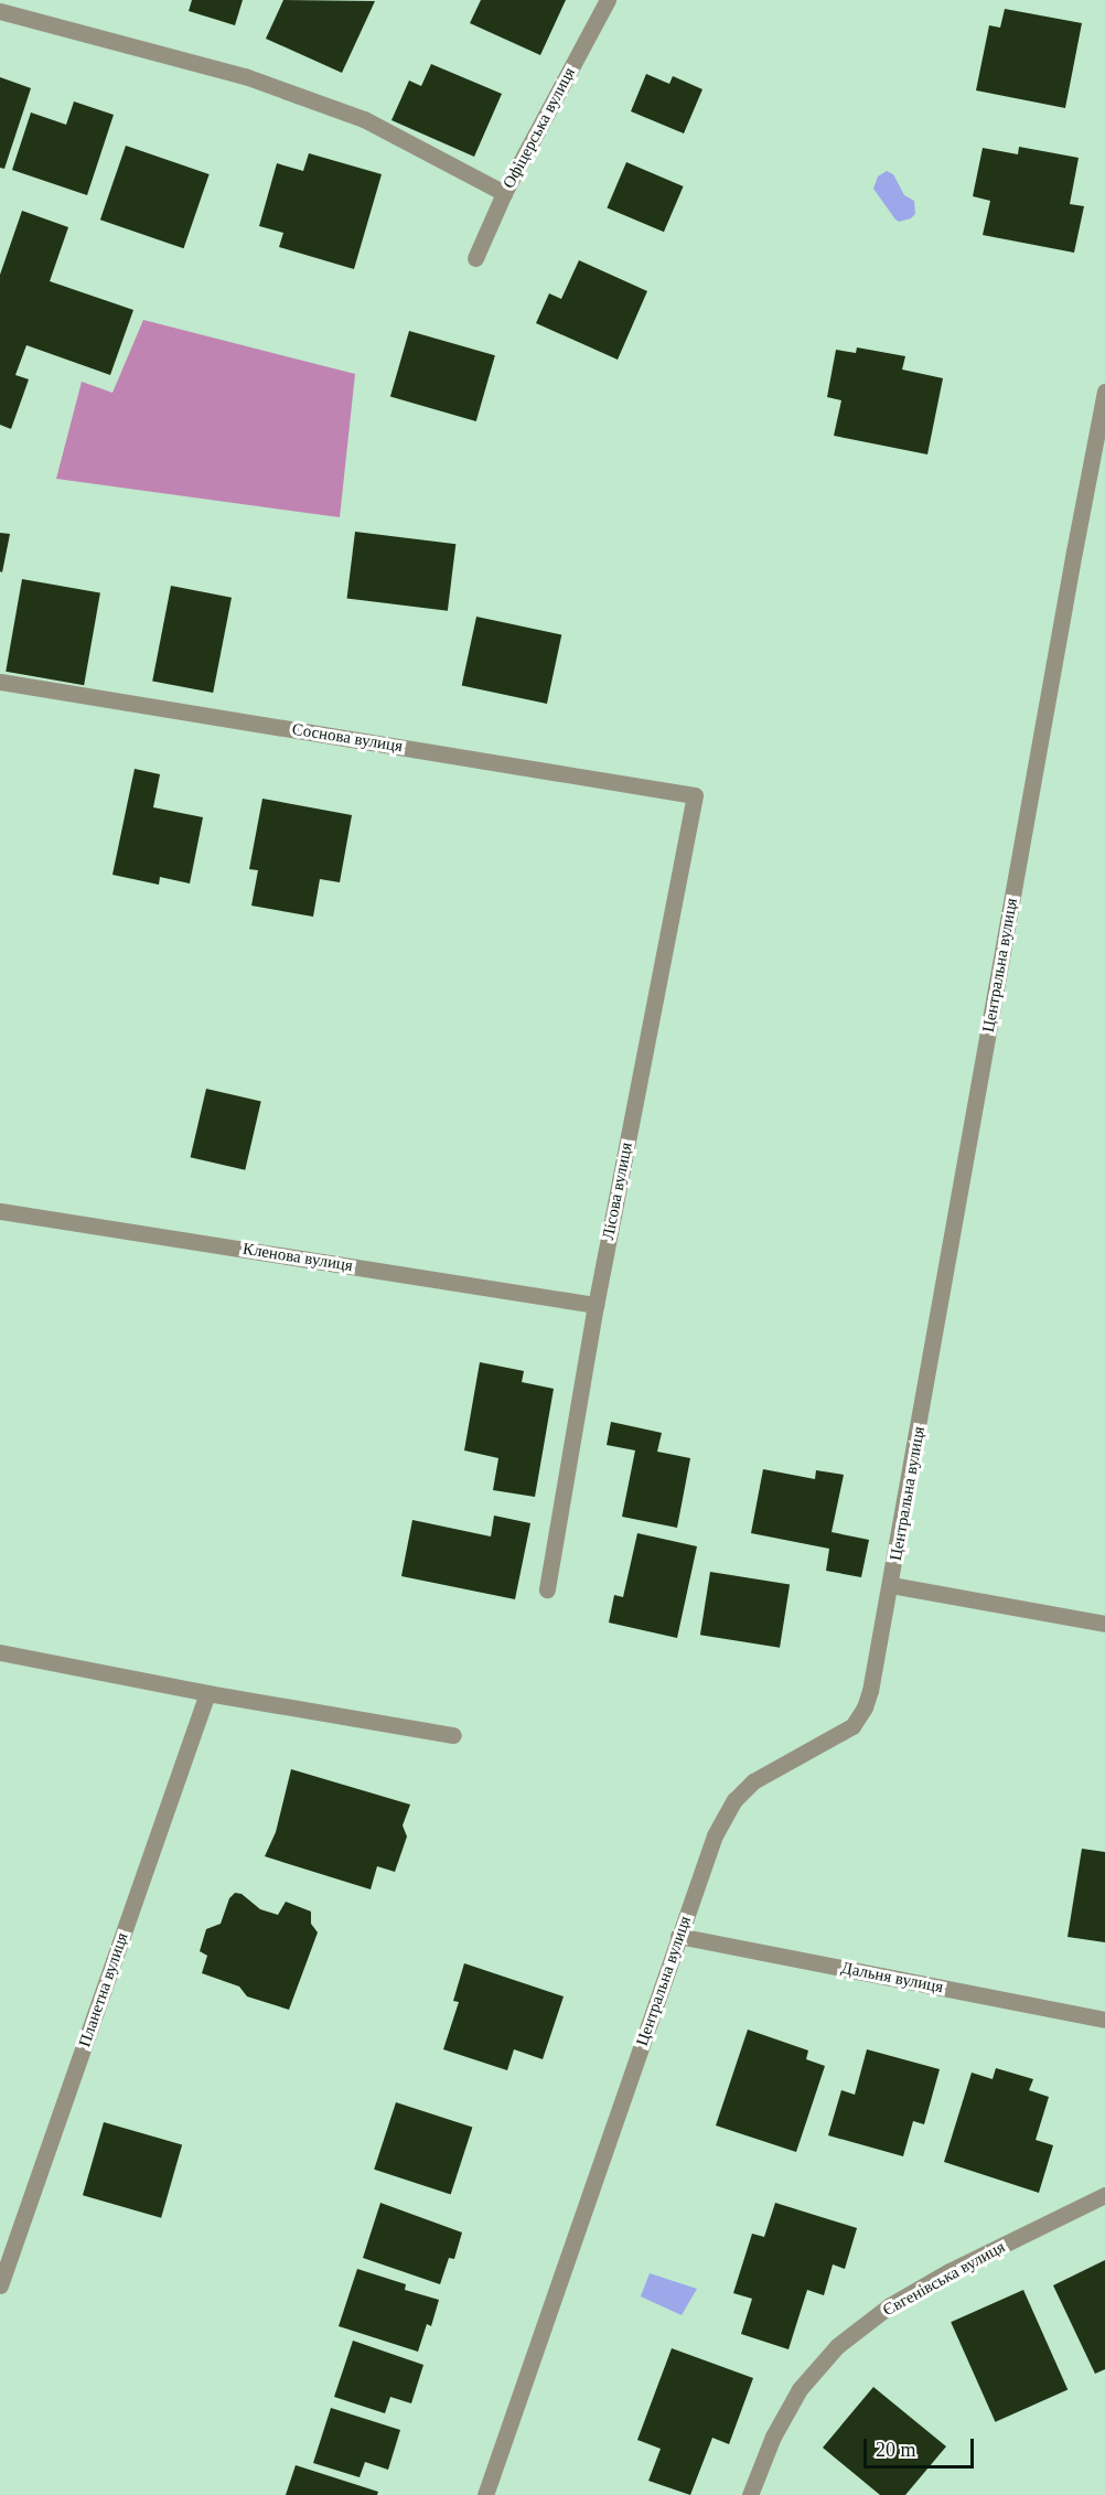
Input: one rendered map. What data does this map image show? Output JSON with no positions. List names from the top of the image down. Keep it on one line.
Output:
{"streets":{"street":["Офіцерська вулиця","Соснова вулиця","Центральна вулиця","Лісова вулиця","Кленова вулиця","Дальня вулиця","Планетна вулиця","Євгенівська вулиця"]},"crossings":[["Соснова вулиця","Лісова вулиця"],["Центральна вулиця","Дальня вулиця"],["Лісова вулиця","Кленова вулиця"]],"scale_bar":"20 m"}
